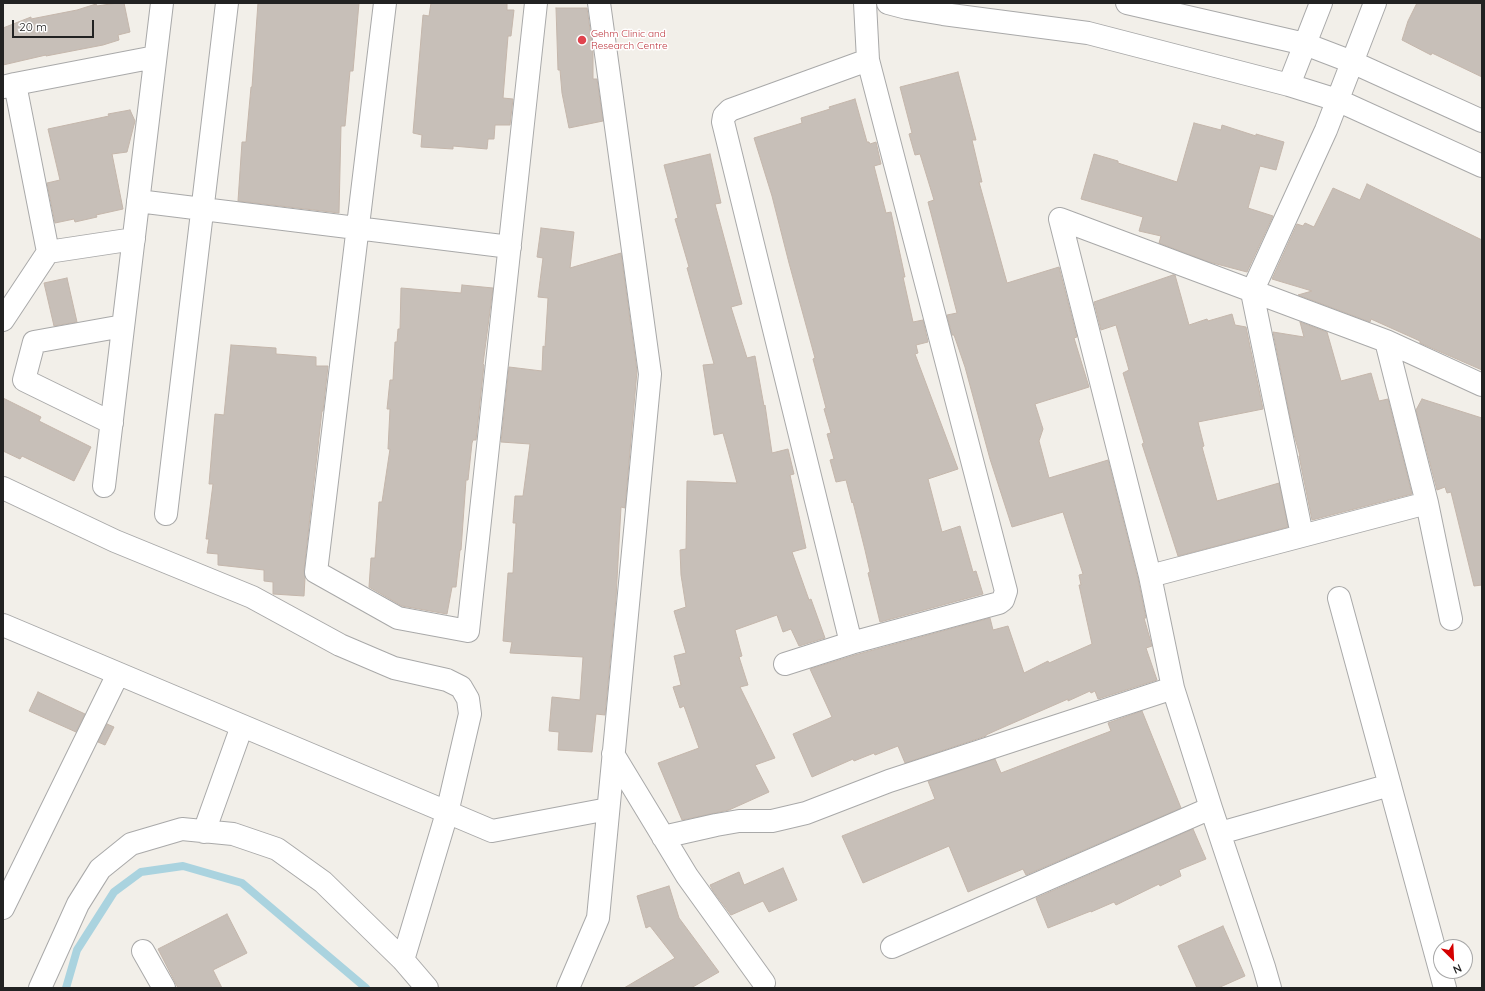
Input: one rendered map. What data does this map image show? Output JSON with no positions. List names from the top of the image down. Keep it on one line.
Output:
{"places":["Gehm Clinic and Research Centre"],"scale_bar":"20 m","north":"bottom right"}
